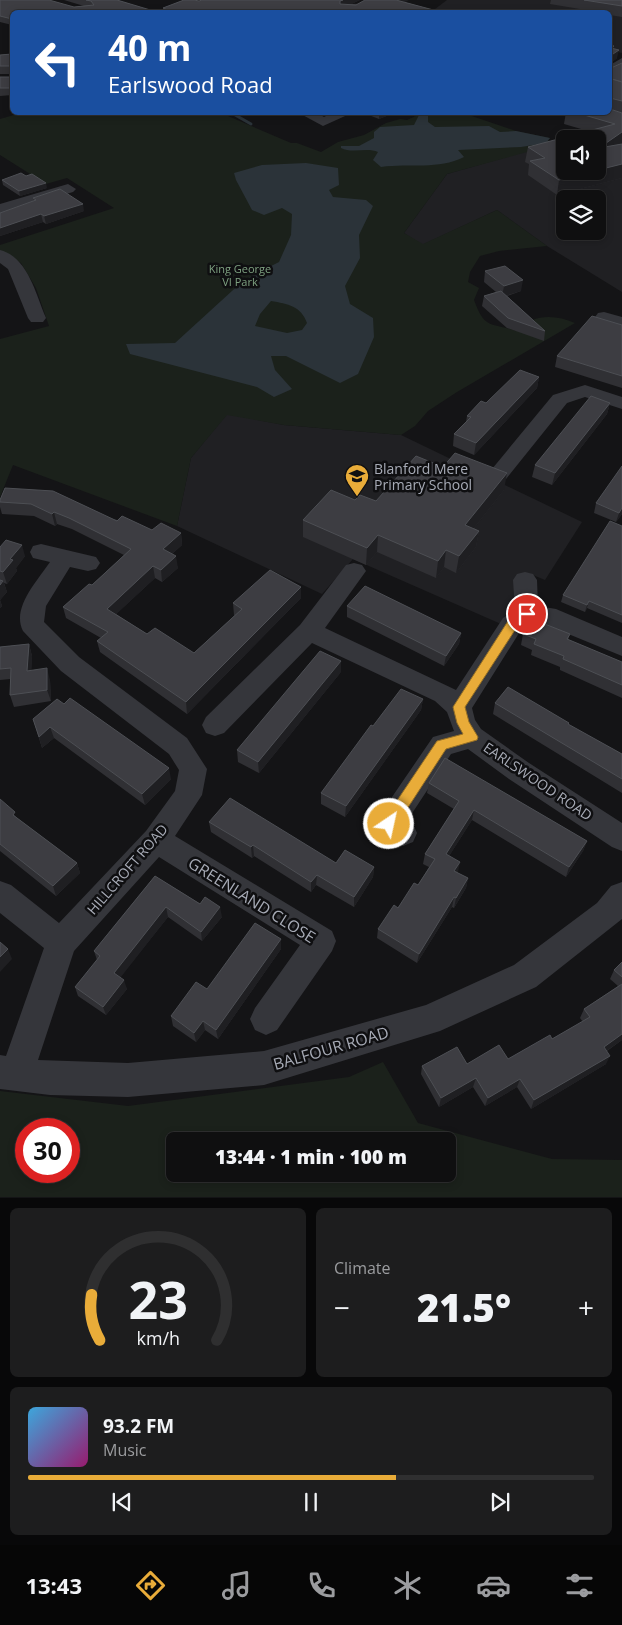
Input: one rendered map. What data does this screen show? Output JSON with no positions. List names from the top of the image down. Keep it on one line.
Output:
{"streets":{"street":["EARLSWOOD ROAD","HILLCROFT ROAD","GREENLAND CLOSE","BALFOUR ROAD"]},"crossings":[["HILLCROFT ROAD","GREENLAND CLOSE"],["HILLCROFT ROAD","BALFOUR ROAD"]],"parks":["King George VI Park"],"places":{"school or university":["Blanford Mere Primary School"]},"page":{"turn":["40 m","Earlswood Road"],"limit":"30","trip":"13:44 · 1 min · 100 m","tile":"Climate","heat":["−","21.5°","+"],"song":["93.2 FM","Music"],"tabs":"13:43","gauge":["23","km/h"]}}
